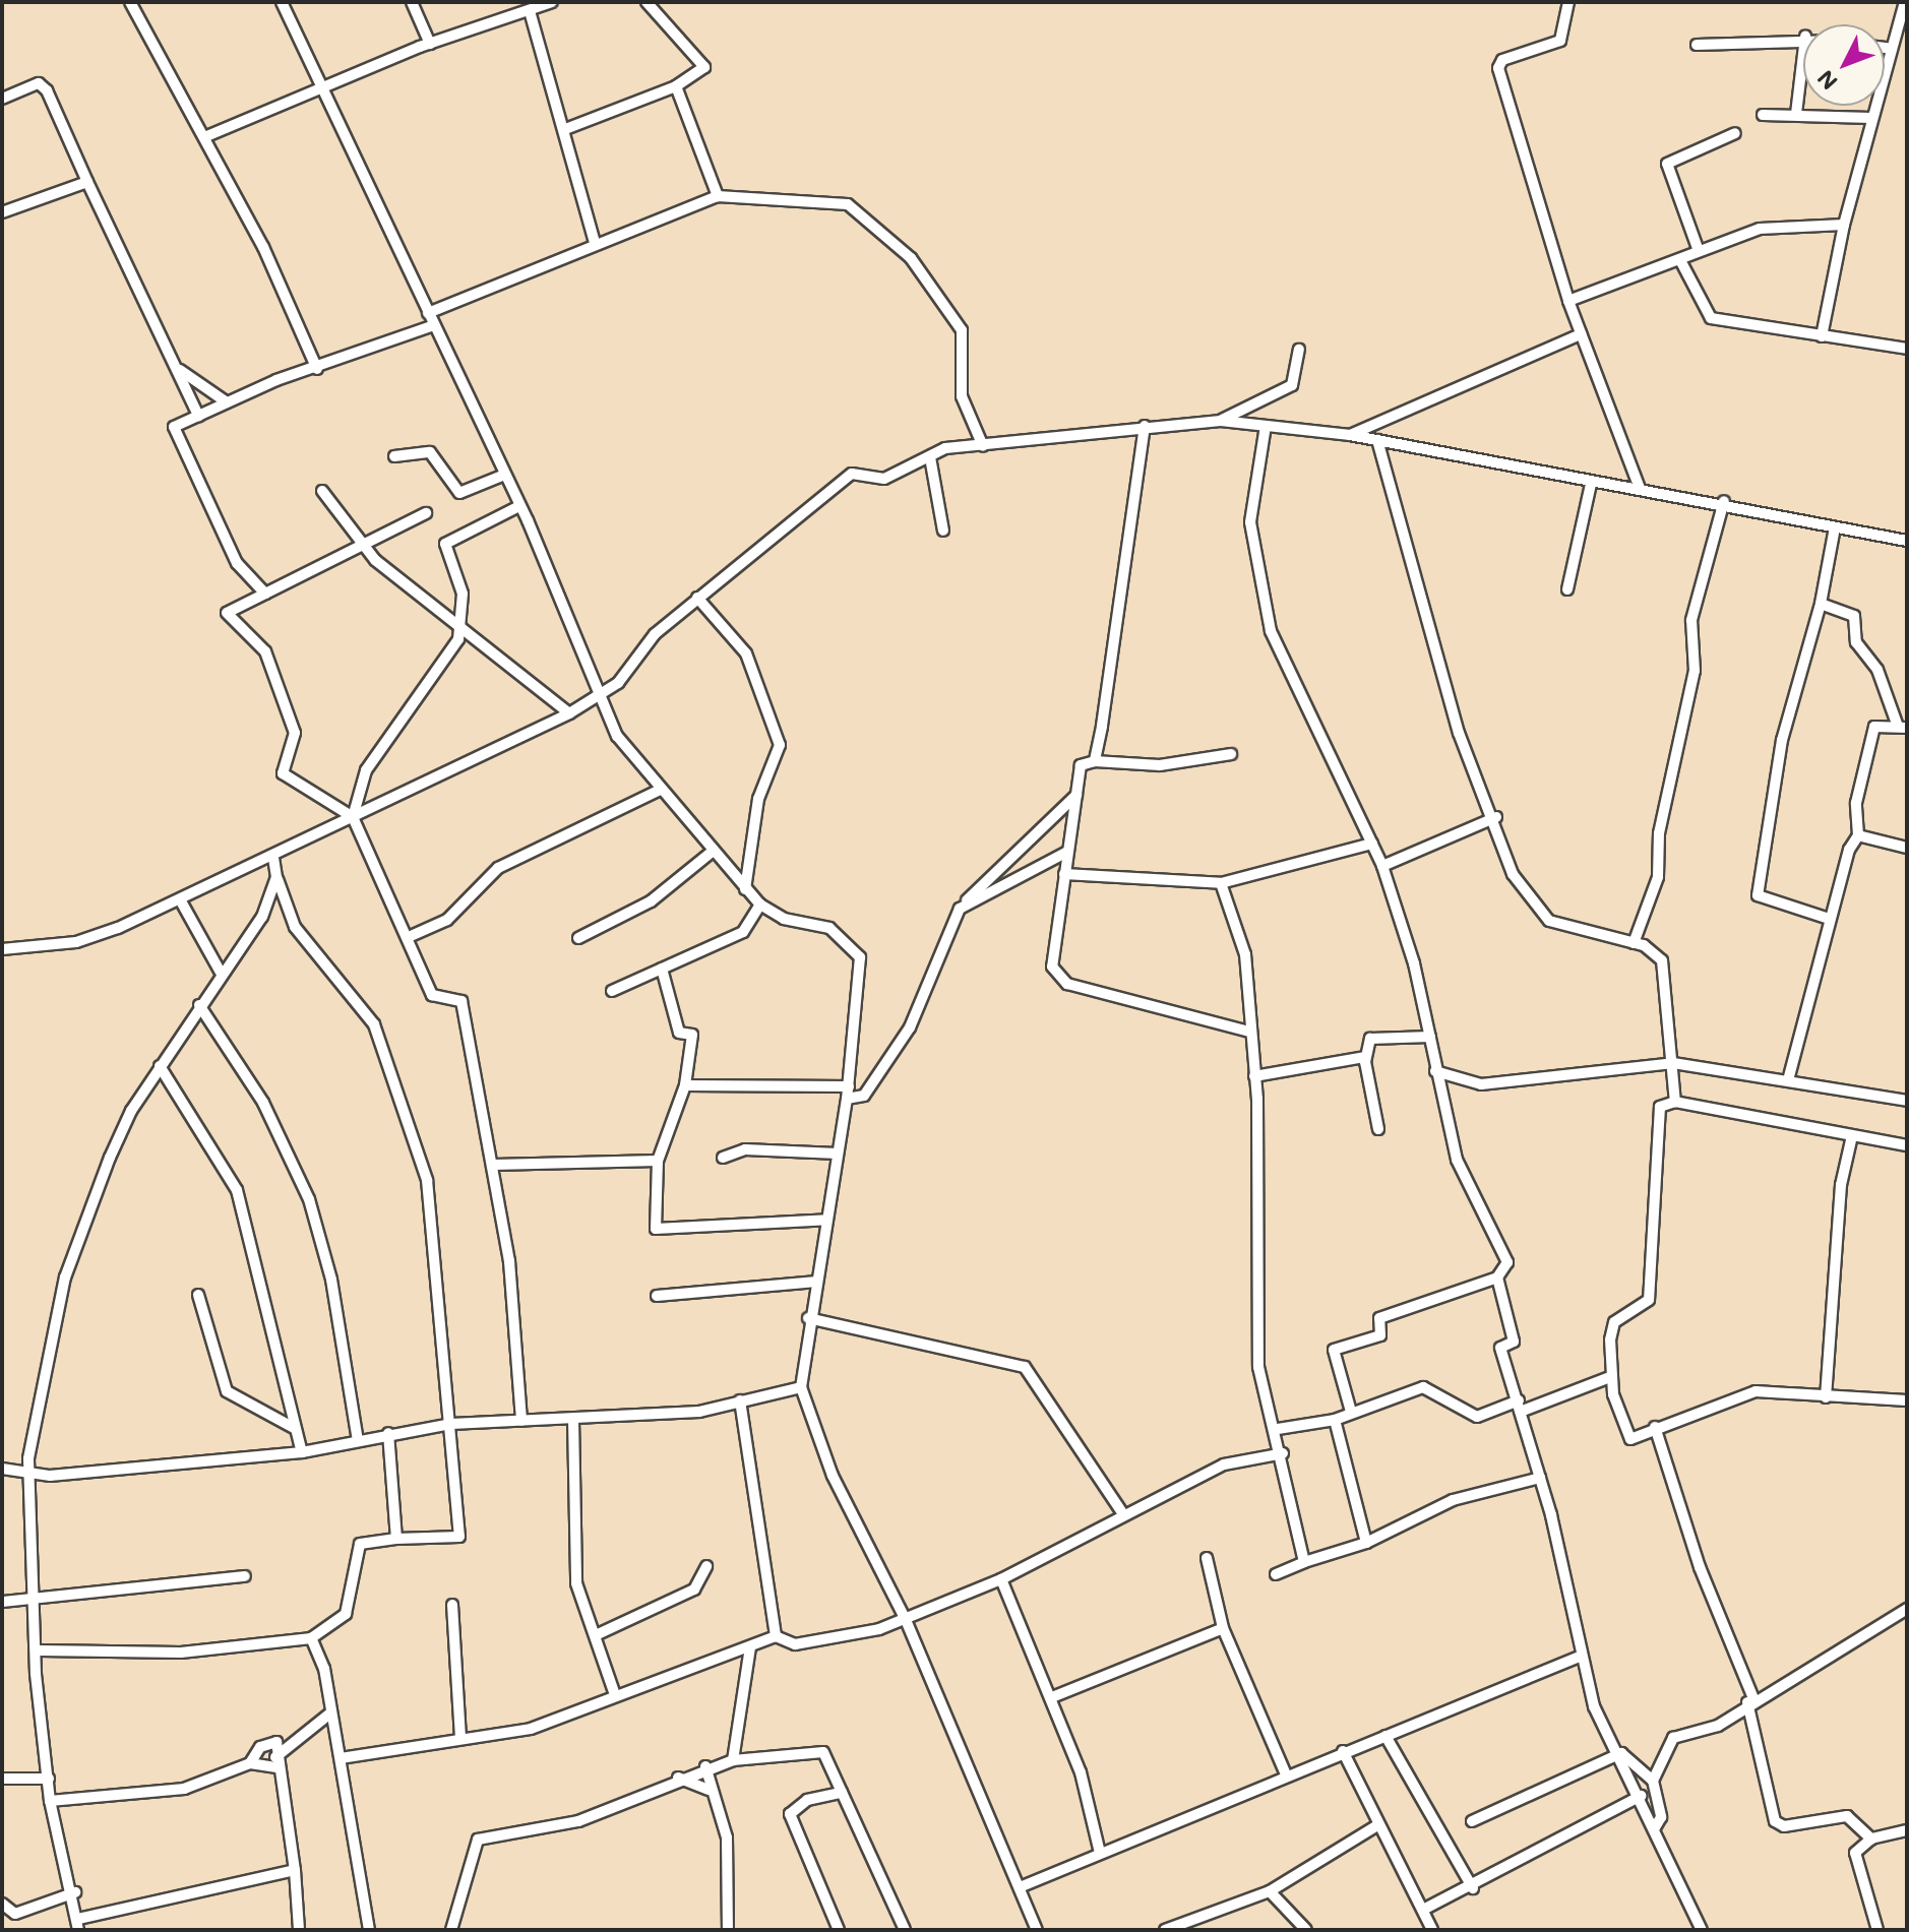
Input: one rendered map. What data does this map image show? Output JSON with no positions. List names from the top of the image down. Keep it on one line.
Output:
{"north":"bottom left"}
